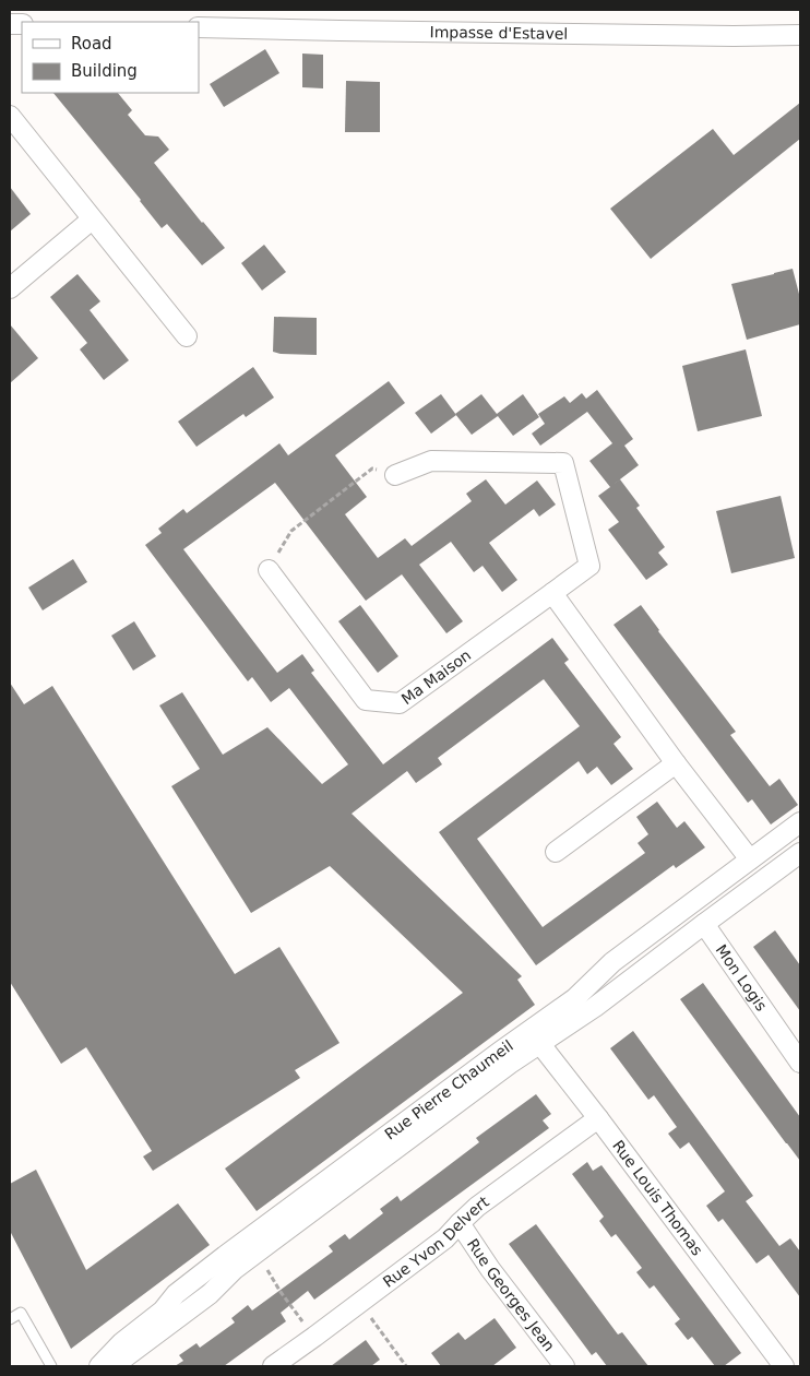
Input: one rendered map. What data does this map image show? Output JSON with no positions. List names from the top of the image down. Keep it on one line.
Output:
{"streets":{"street":["Impasse d'Estavel","Ma Maison","Mon Logis","Rue Pierre Chaumeil","Rue Louis Thomas","Rue Yvon Delvert","Rue Georges Jean"]},"crossings":[["Mon Logis","Rue Pierre Chaumeil"],["Rue Pierre Chaumeil","Rue Louis Thomas"],["Rue Louis Thomas","Rue Yvon Delvert"],["Rue Yvon Delvert","Rue Georges Jean"]],"legend":["Road","Building"]}
